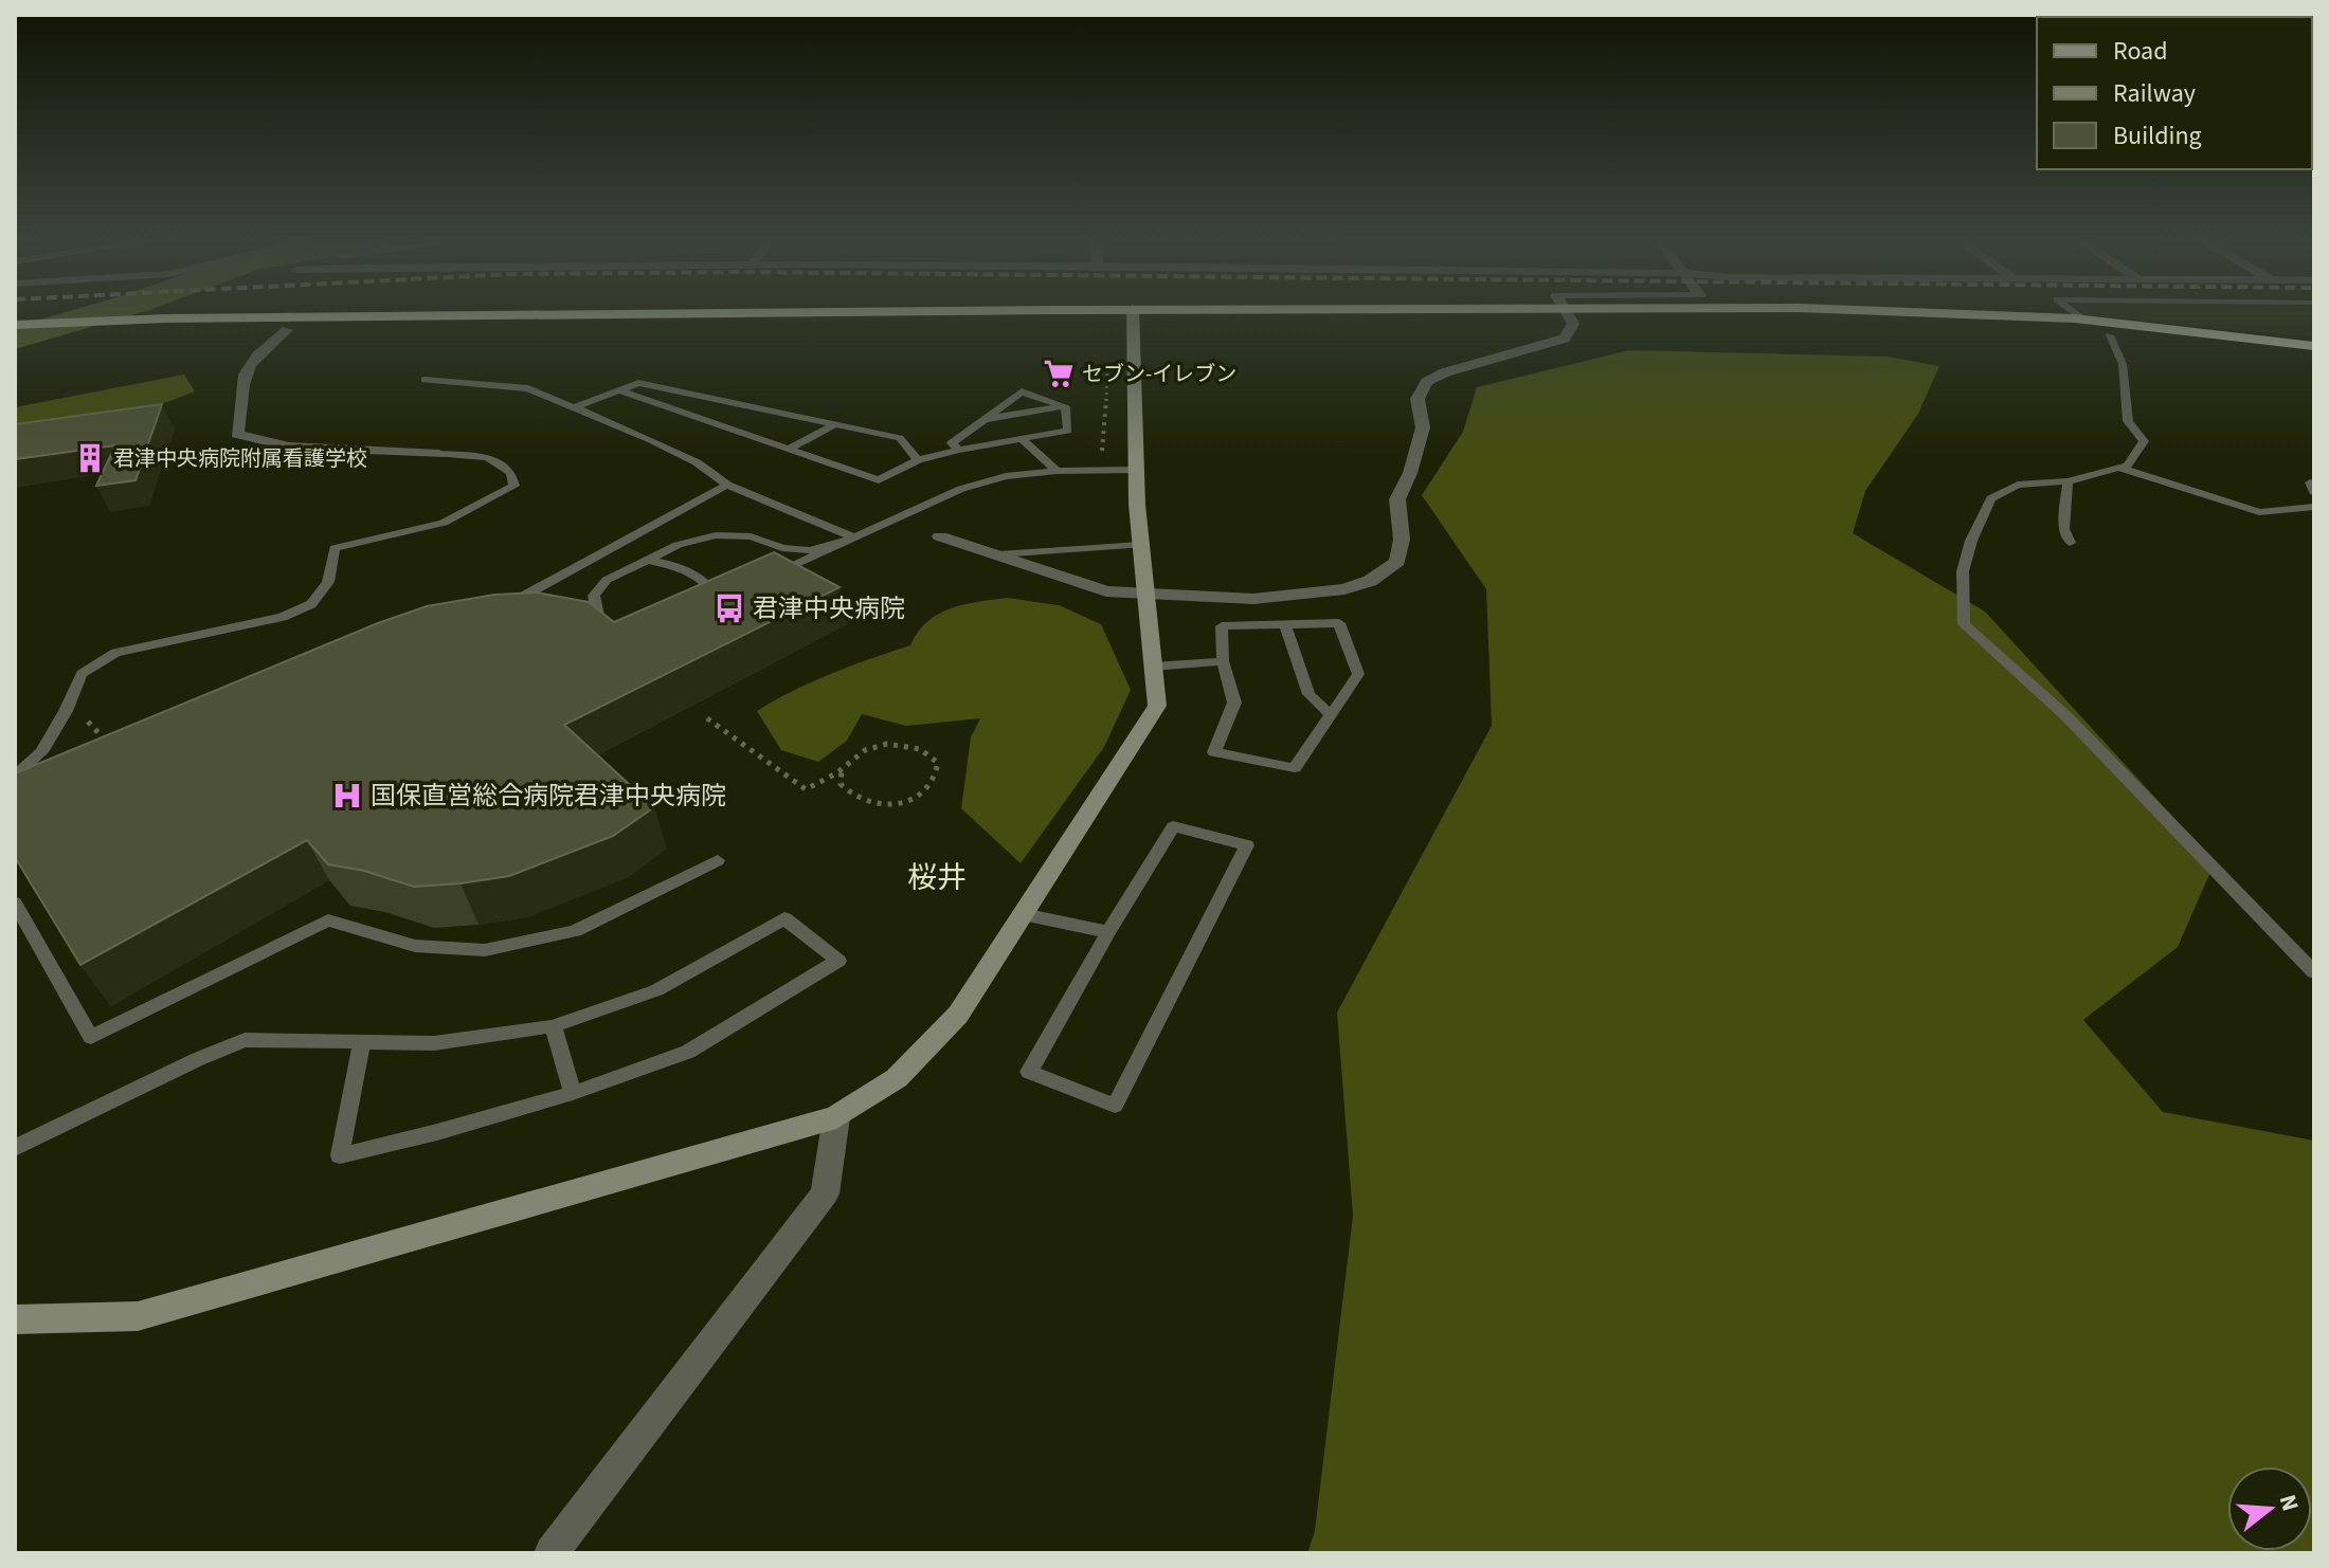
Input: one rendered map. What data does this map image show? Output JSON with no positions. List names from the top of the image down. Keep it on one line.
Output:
{"districts":["桜井"],"places":{"supermarket":["セブン-イレブン"],"building":["君津中央病院附属看護学校"],"bus stop":["君津中央病院"],"hospital":["国保直営総合病院君津中央病院"]},"legend":["Road","Railway","Building"],"north":"right"}
